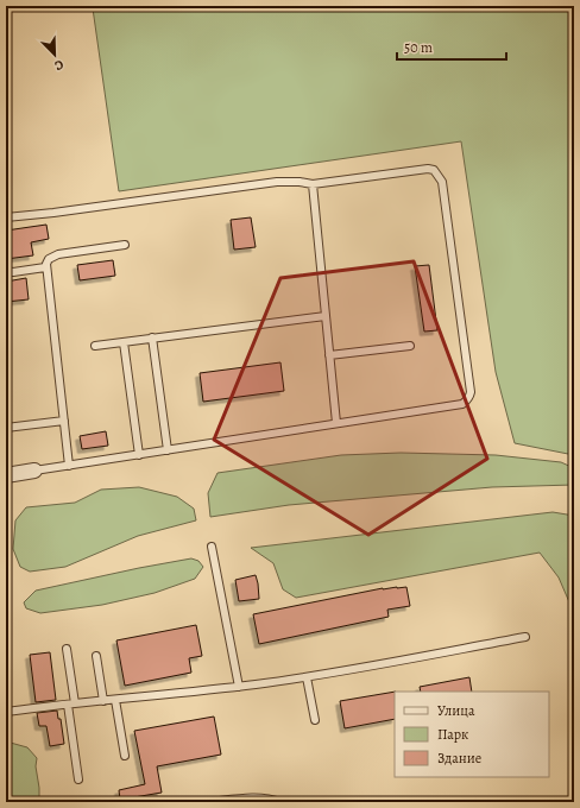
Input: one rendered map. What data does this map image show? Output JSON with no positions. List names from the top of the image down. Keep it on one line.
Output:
{"legend":["Улица","Парк","Здание"],"scale_bar":"50 m","north":"bottom right"}
